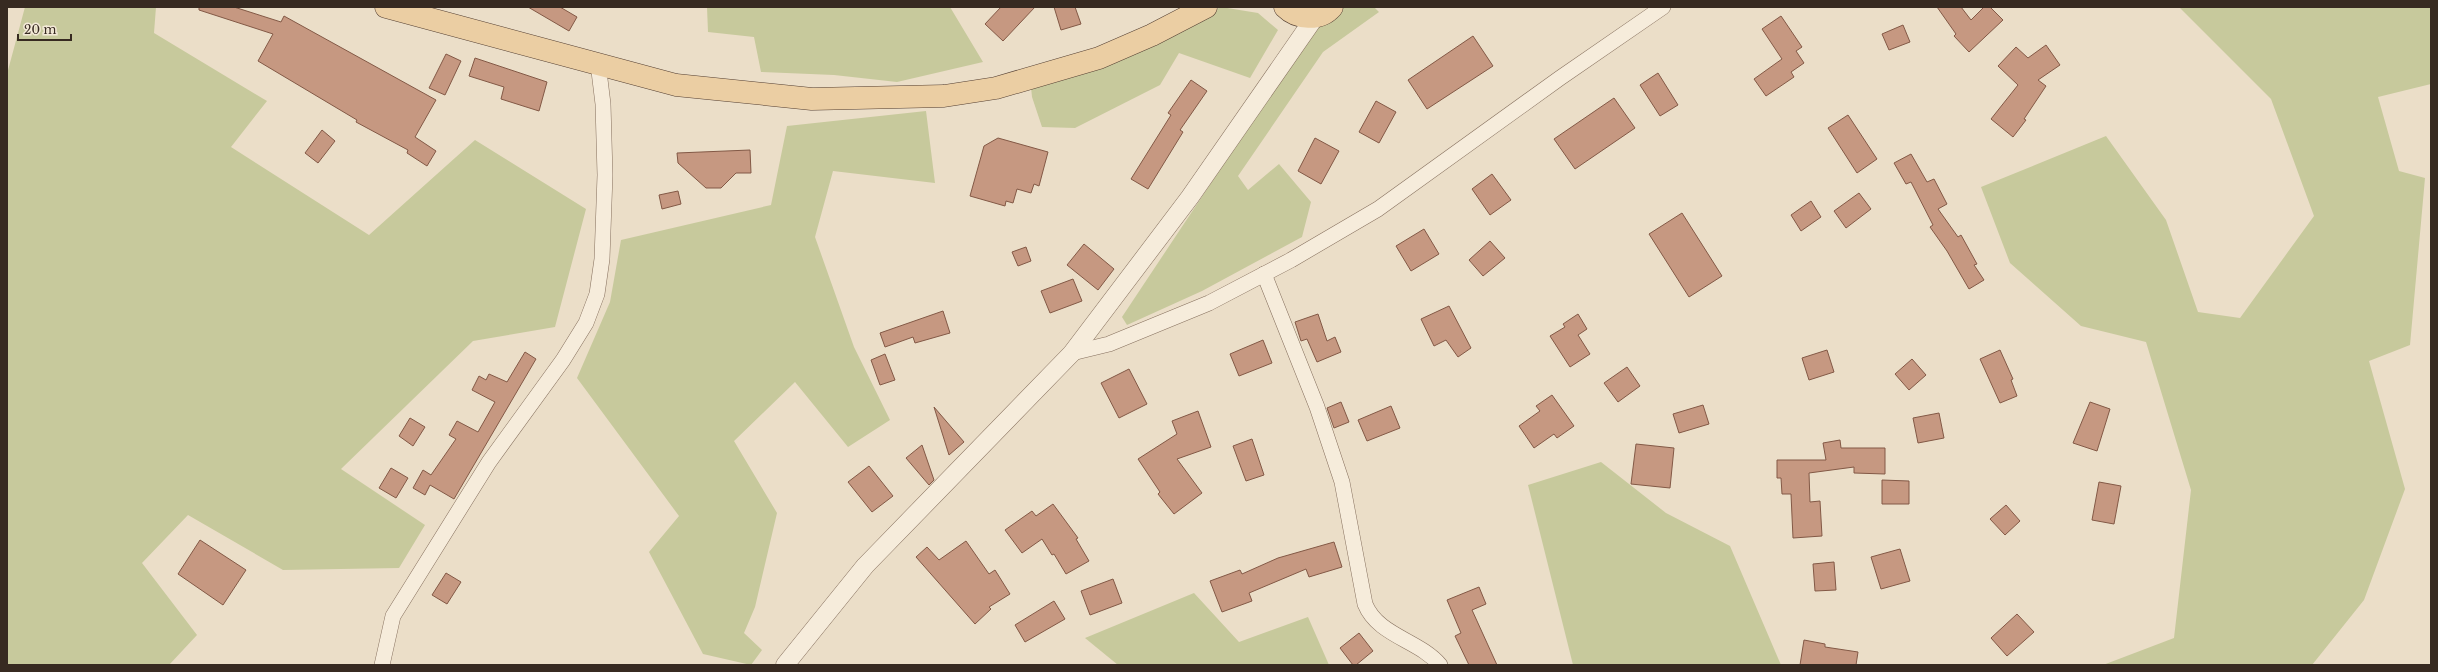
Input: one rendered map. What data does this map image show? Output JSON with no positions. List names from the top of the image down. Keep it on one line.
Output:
{"scale_bar":"20 m"}
